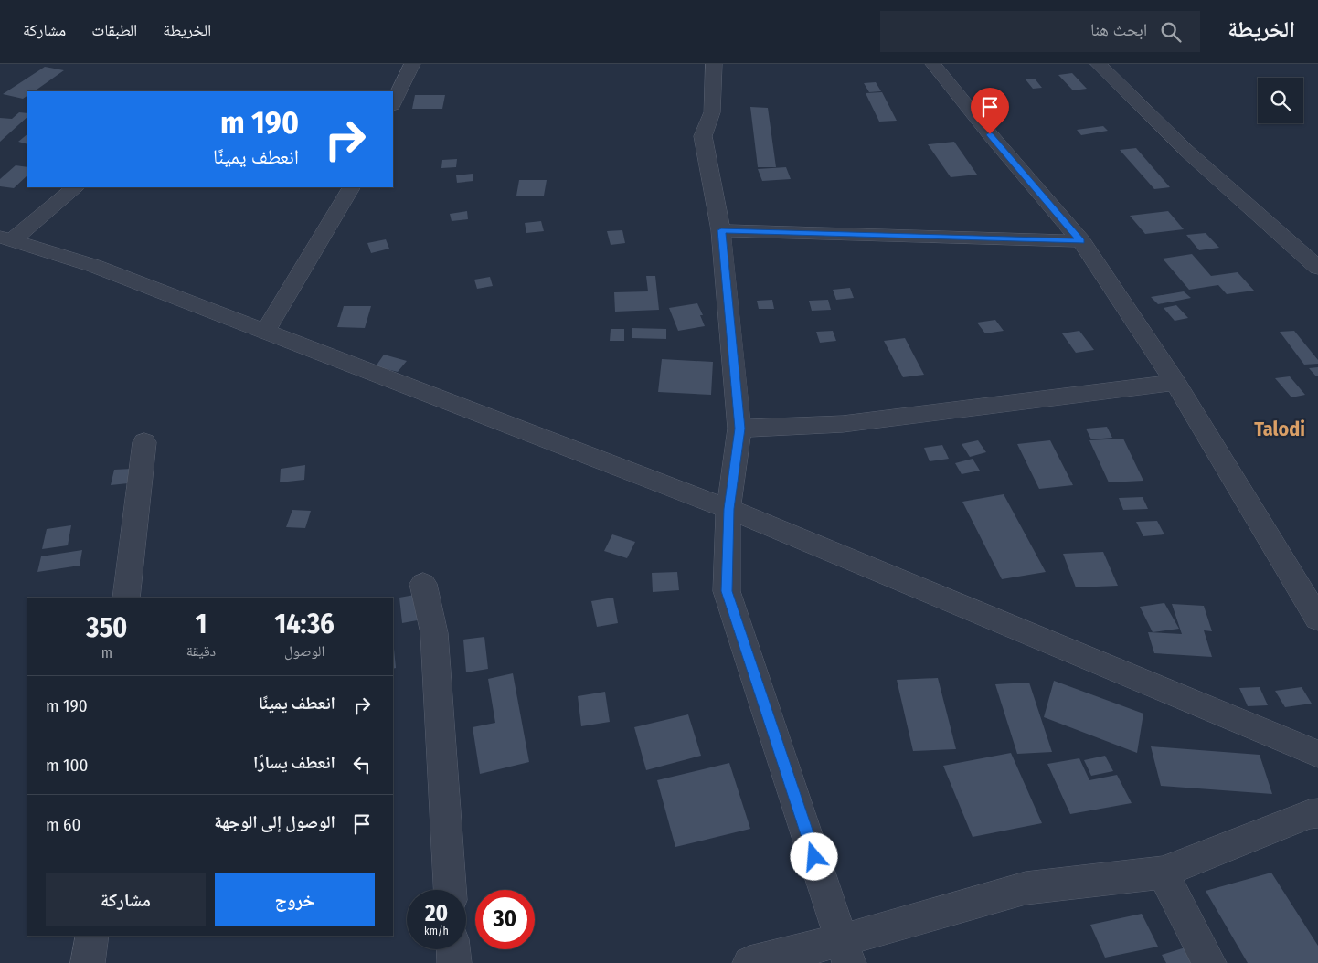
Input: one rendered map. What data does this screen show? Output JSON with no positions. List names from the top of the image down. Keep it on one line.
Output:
{"districts":["Talodi"],"page":{"header":"الخريطة","search":"ابحث هنا","nav":["الخريطة","الطبقات","مشاركة"],"turn":["190 m","انعطف يمينًا"],"eta":["14:36","الوصول","1","دقيقة","350","m"],"list":[{"name":"انعطف يمينًا","value":"190 m"},{"name":"انعطف يسارًا","value":"100 m"},{"name":"الوصول إلى الوجهة","value":"60 m"}],"buttons":["خروج","مشاركة"],"speed":"20 km/h","limit":"30"}}
